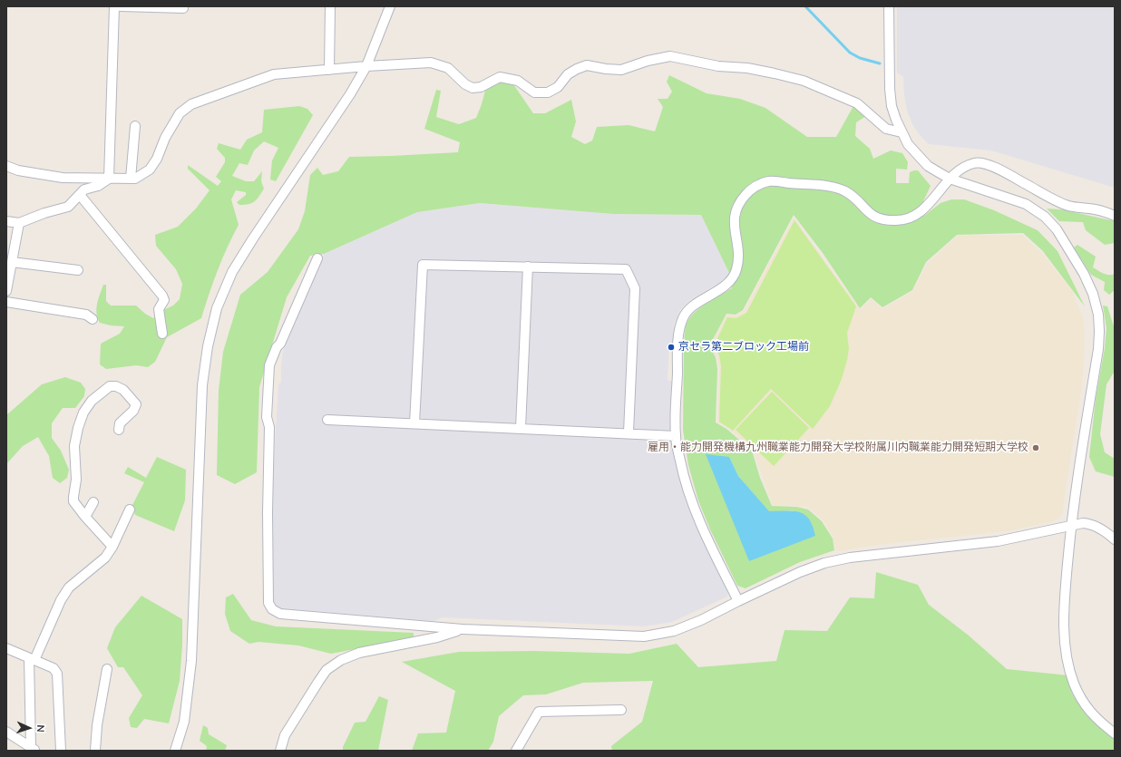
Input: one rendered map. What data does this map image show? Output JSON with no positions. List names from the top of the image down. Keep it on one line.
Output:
{"places":["京セラ第二ブロック工場前","雇用・能力開発機構九州職業能力開発大学校附属川内職業能力開発短期大学校"],"north":"right"}
